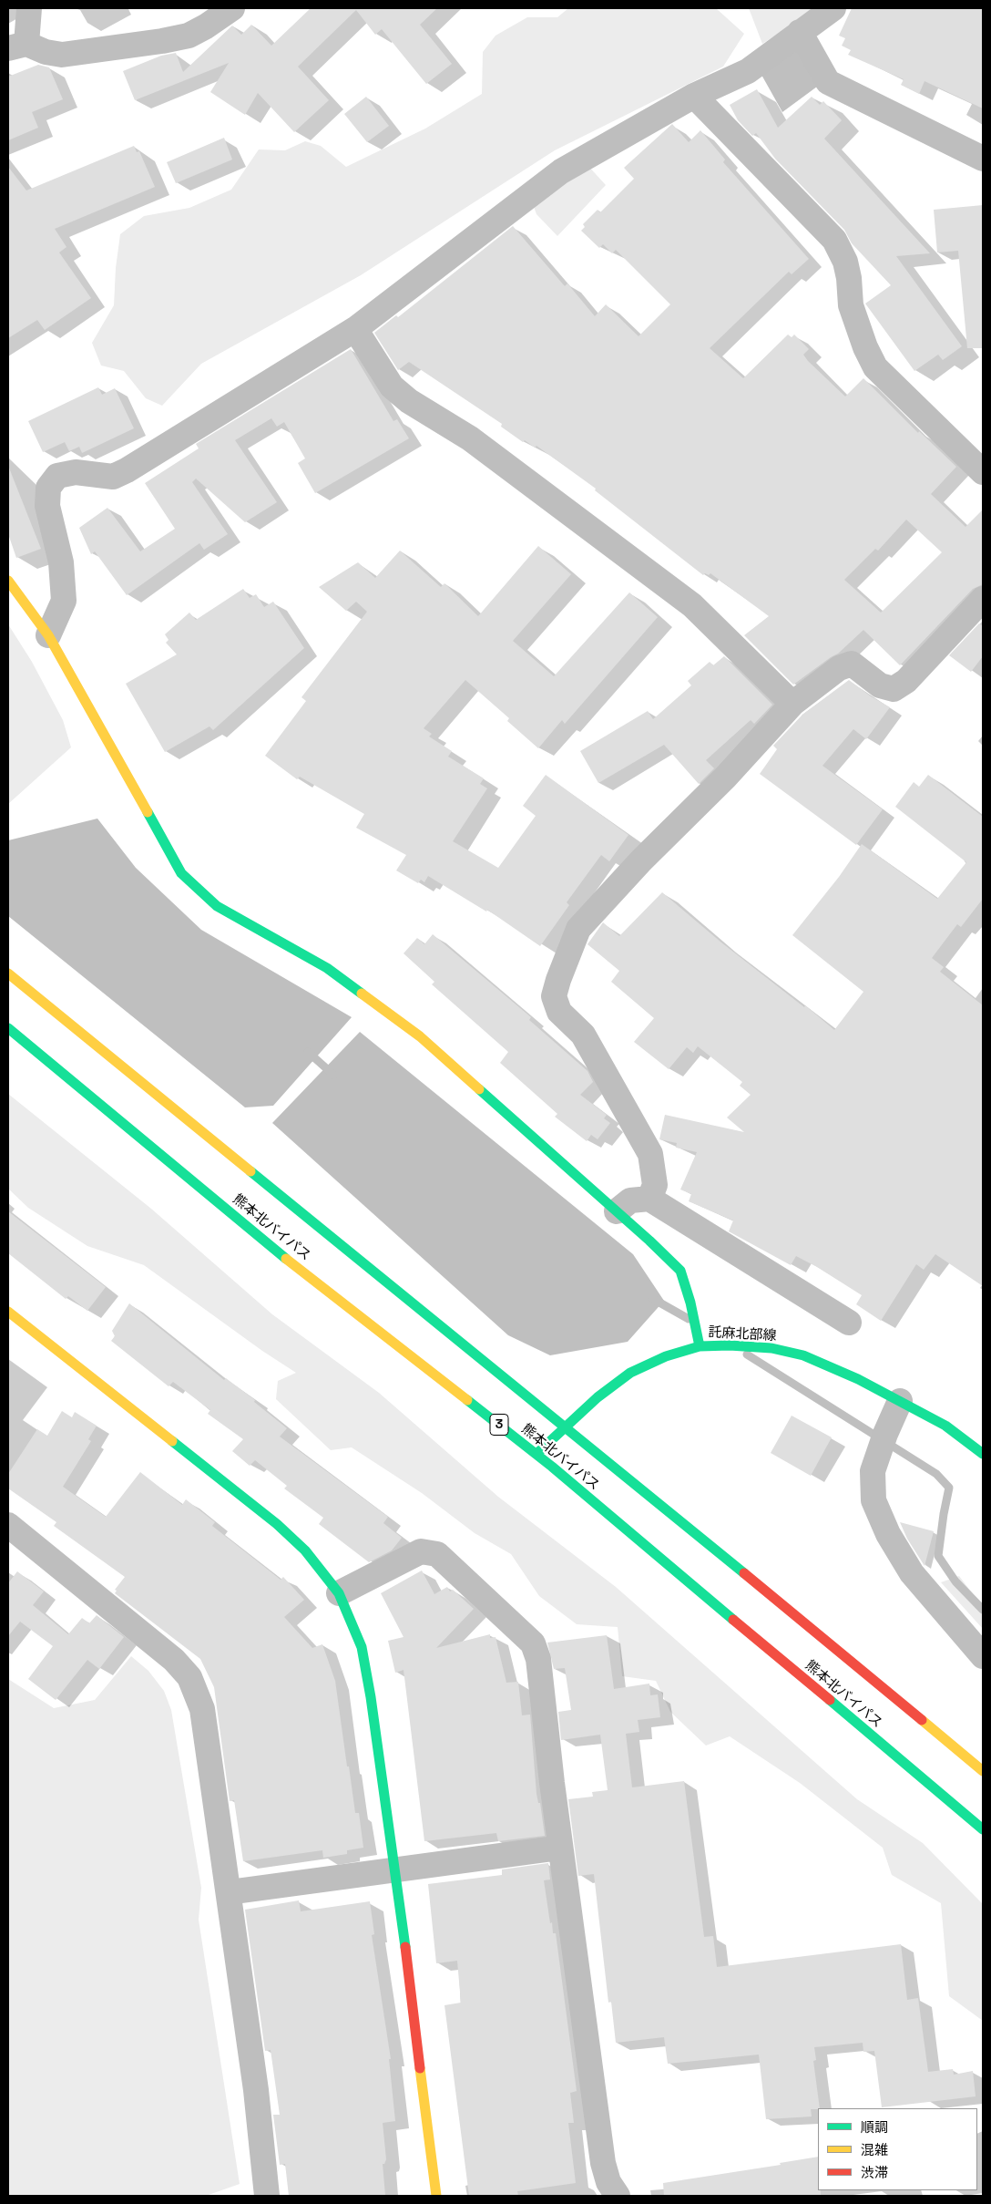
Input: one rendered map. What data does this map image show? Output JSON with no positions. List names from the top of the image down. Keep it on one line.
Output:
{"streets":{"main road":["熊本北バイパス","託麻北部線","3"]},"crossings":[["熊本北バイパス","託麻北部線"]],"legend":["順調","混雑","渋滞"]}
